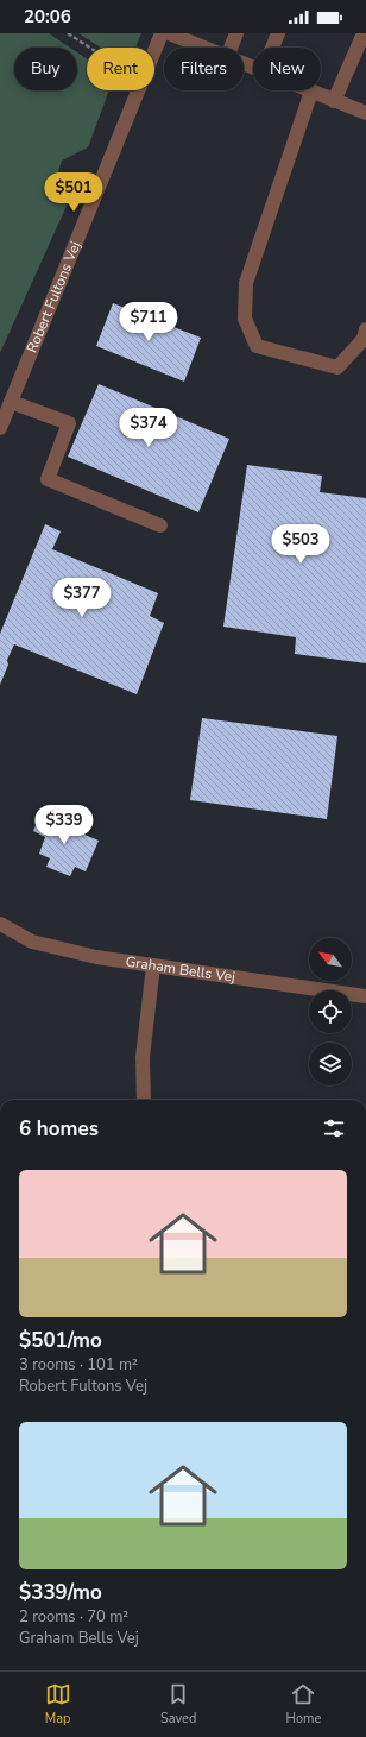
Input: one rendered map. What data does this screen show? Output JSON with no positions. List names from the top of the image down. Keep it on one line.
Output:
{"streets":{"street":["Robert Fultons Vej","Graham Bells Vej"]},"north":"top left","page":{"status":"20:06","chip":["Buy","Rent","Filters","New"],"price":["$501","$711","$374","$503","$377","$339"],"heading":"6 homes","list":[{"name":"$501/mo","note":"3 rooms · 101 m² · Robert Fultons Vej"},{"name":"$339/mo","note":"2 rooms · 70 m² · Graham Bells Vej"}],"tabs":["Map","Saved","Home"]}}
